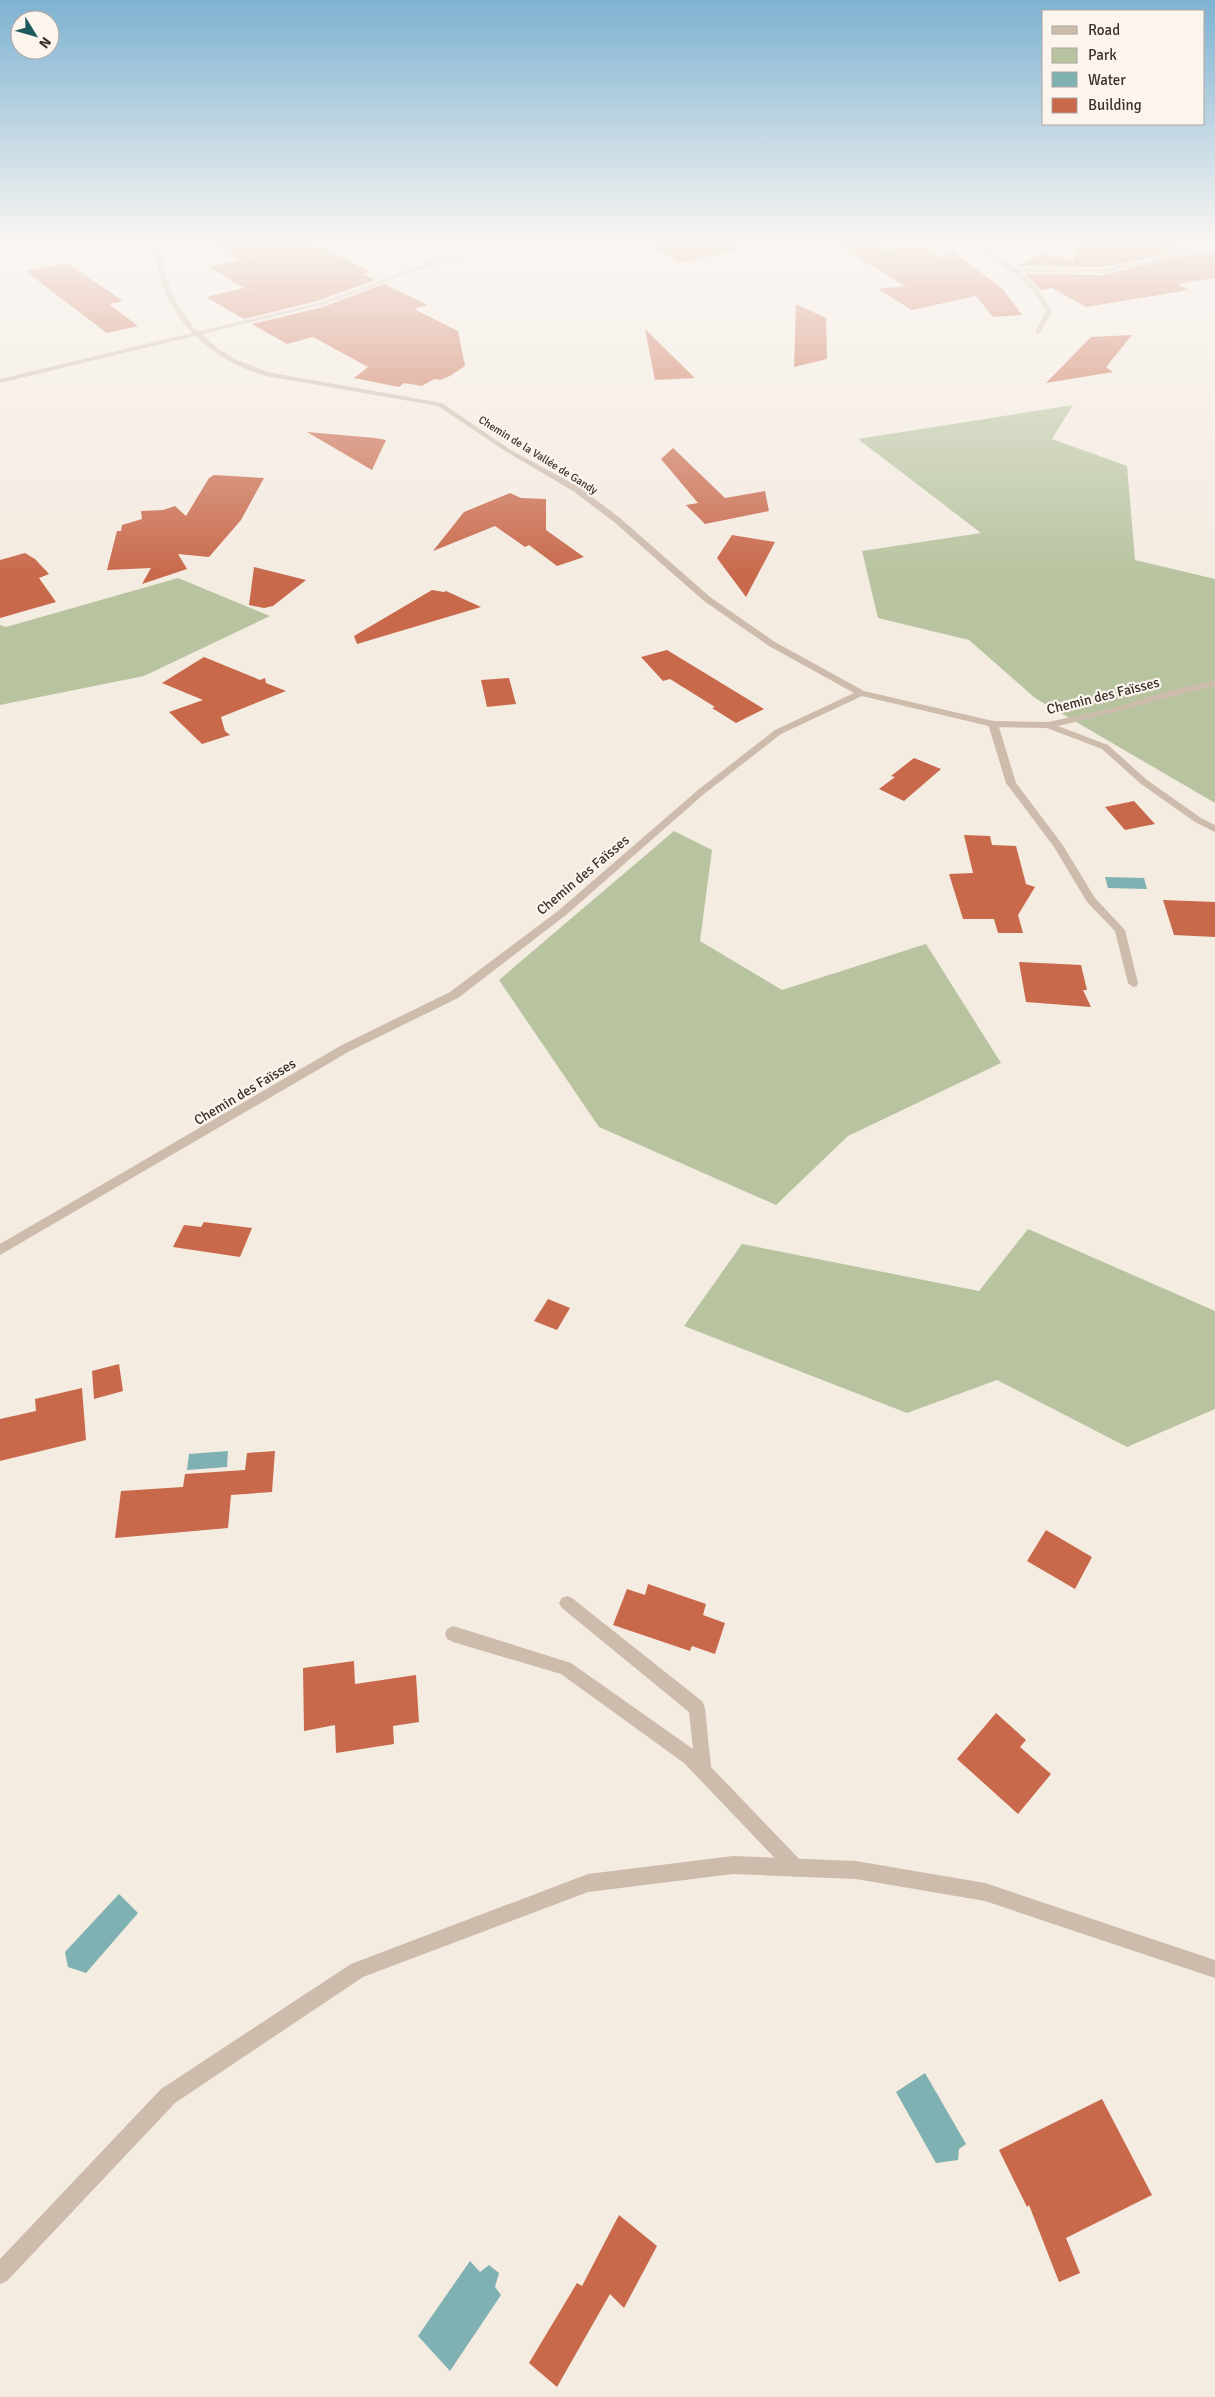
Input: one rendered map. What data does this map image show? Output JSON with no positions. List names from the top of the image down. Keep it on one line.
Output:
{"streets":{"street":["Chemin de la Vallée de Gandy","Chemin des Faïsses"]},"crossings":[["Chemin de la Vallée de Gandy","Chemin des Faïsses"]],"legend":["Road","Park","Water","Building"],"north":"bottom right"}
